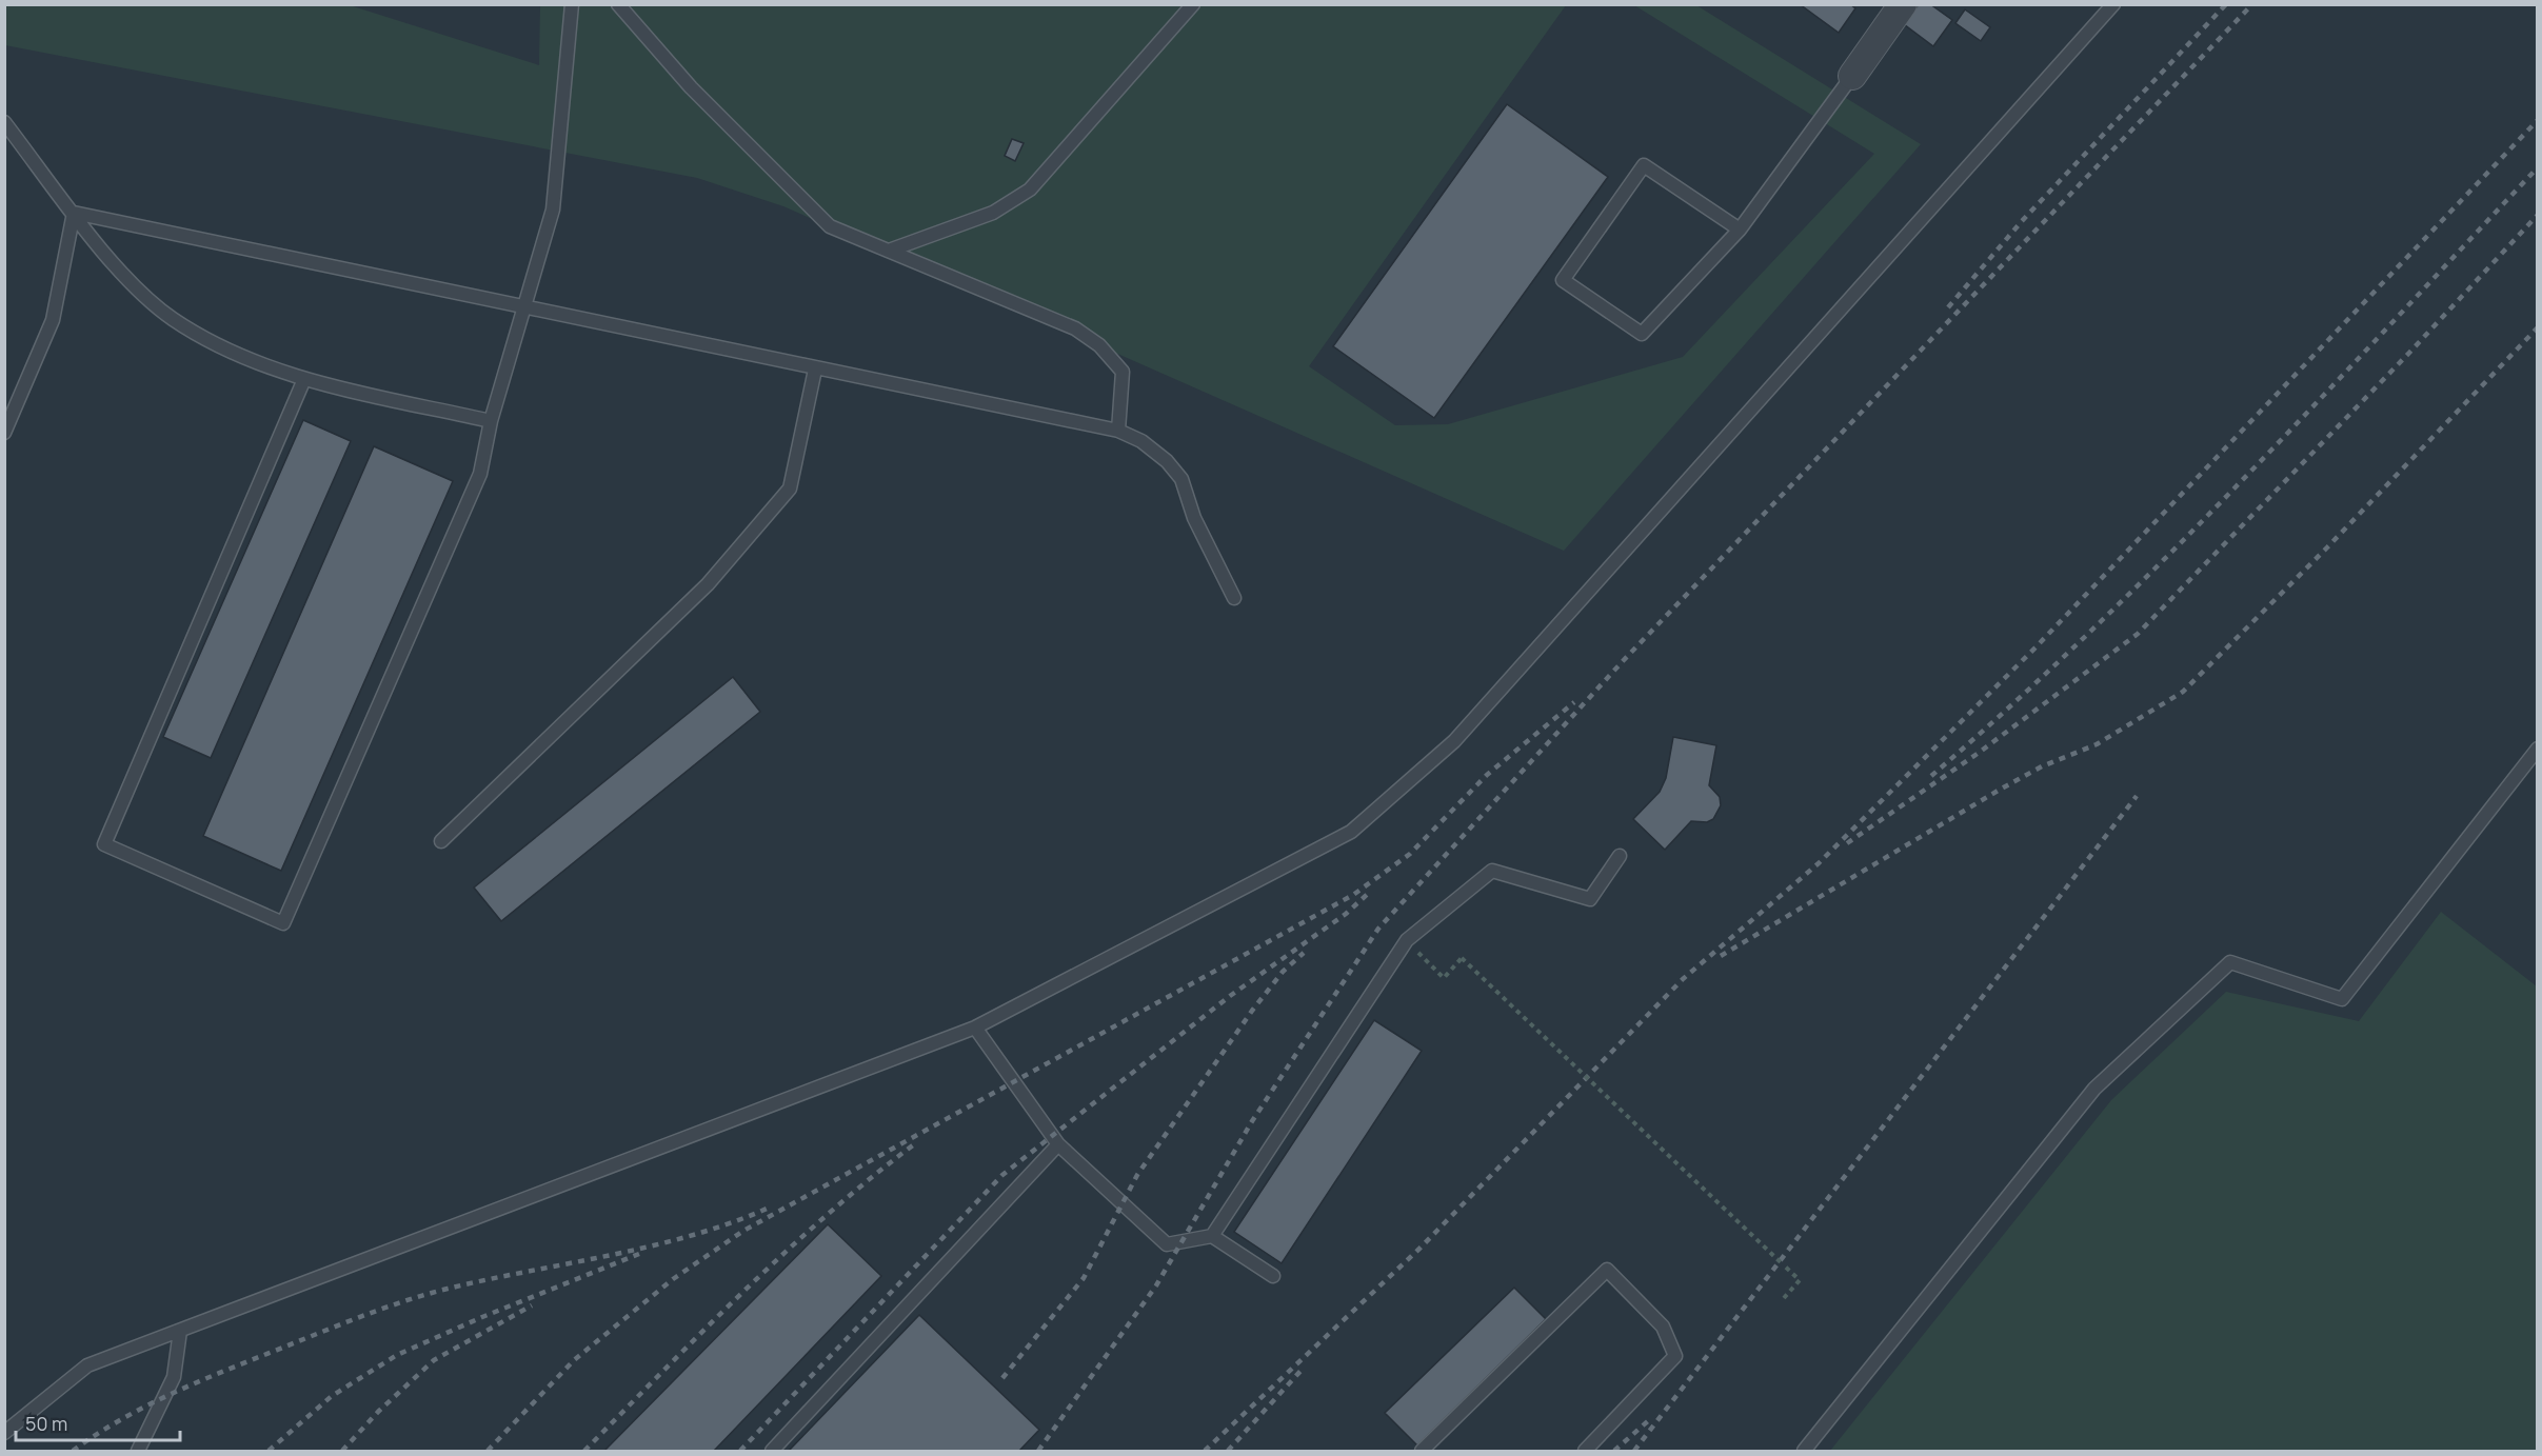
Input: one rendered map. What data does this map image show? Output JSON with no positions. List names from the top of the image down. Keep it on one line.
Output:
{"scale_bar":"50 m"}
